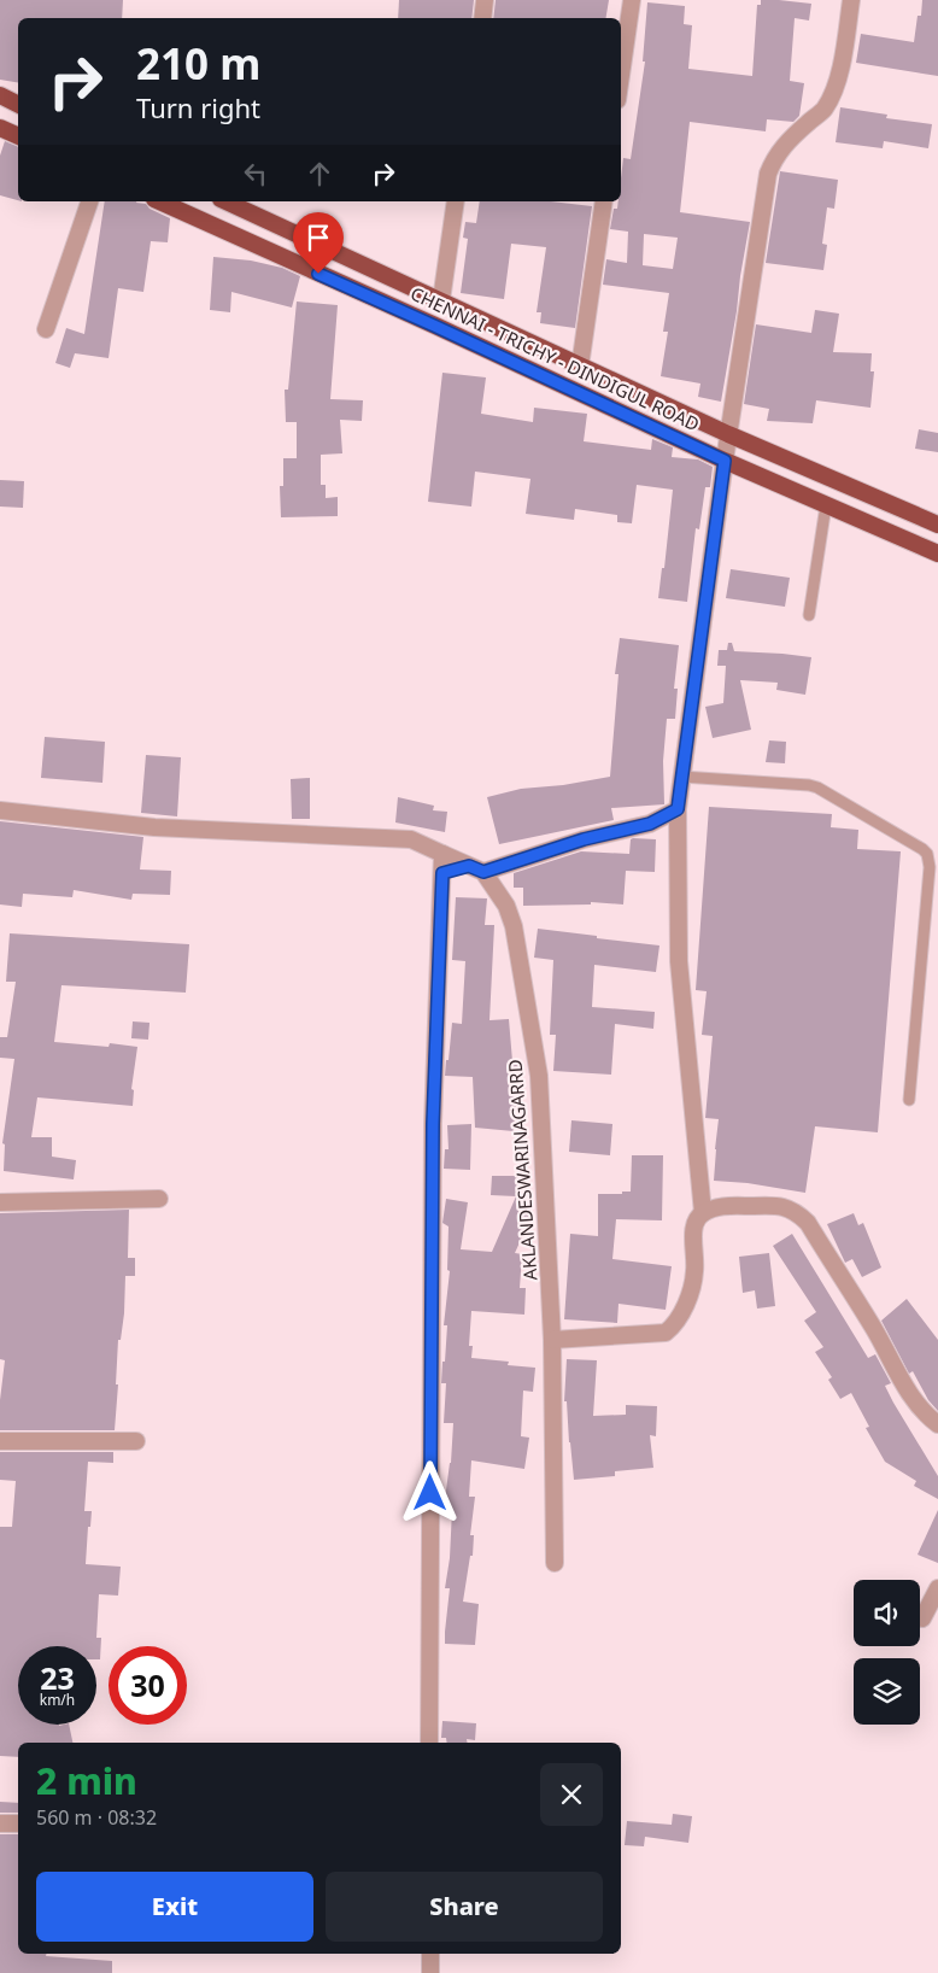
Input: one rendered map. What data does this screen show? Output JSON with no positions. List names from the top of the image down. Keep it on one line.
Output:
{"streets":{"highway":["CHENNAI - TRICHY - DINDIGUL ROAD"],"street":["AKLANDESWARINAGARRD"]},"page":{"turn":["210 m","Turn right"],"speed":"23 km/h","limit":"30","heading":["2 min","560 m · 08:32"],"buttons":["Exit","Share"]}}
